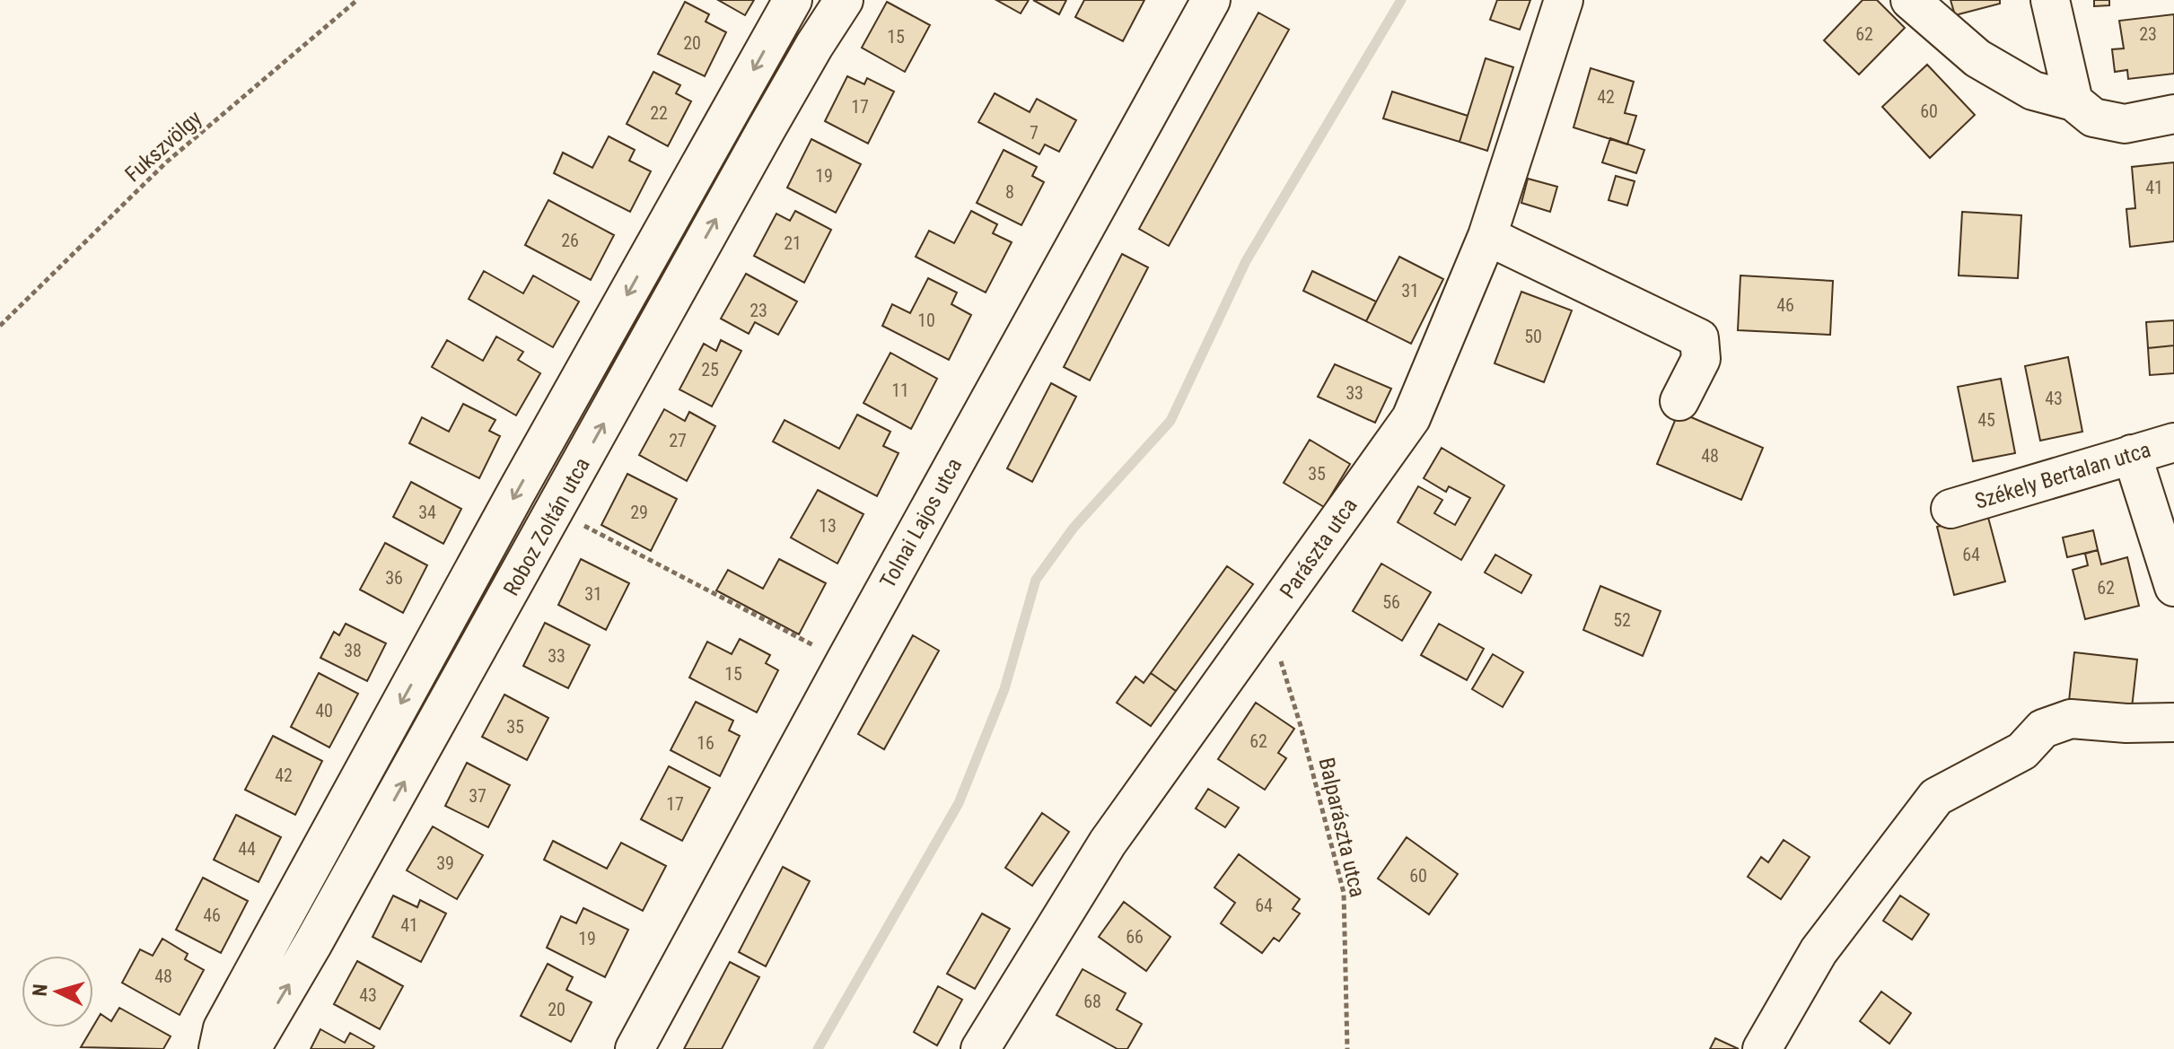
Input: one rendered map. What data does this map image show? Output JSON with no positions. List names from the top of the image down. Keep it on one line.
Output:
{"streets":{"street":["Székely Bertalan utca","Tolnai Lajos utca","Roboz Zoltán utca","Parászta utca"],"path":["Fukszvölgy","Balparászta utca"]},"crossings":[["Parászta utca","Balparászta utca"]],"house_numbers":["62","23","15","20","42","17","60","22","7","19","41","8","26","21","31","46","23","10","50","25","11","33","43","45","27","48","35","34","29","13","64","36","62","31","56","52","38","33","15","40","35","62","16","42","37","17","44","39","60","64","46","41","66","19","48","43","68","20"],"north":"left"}
